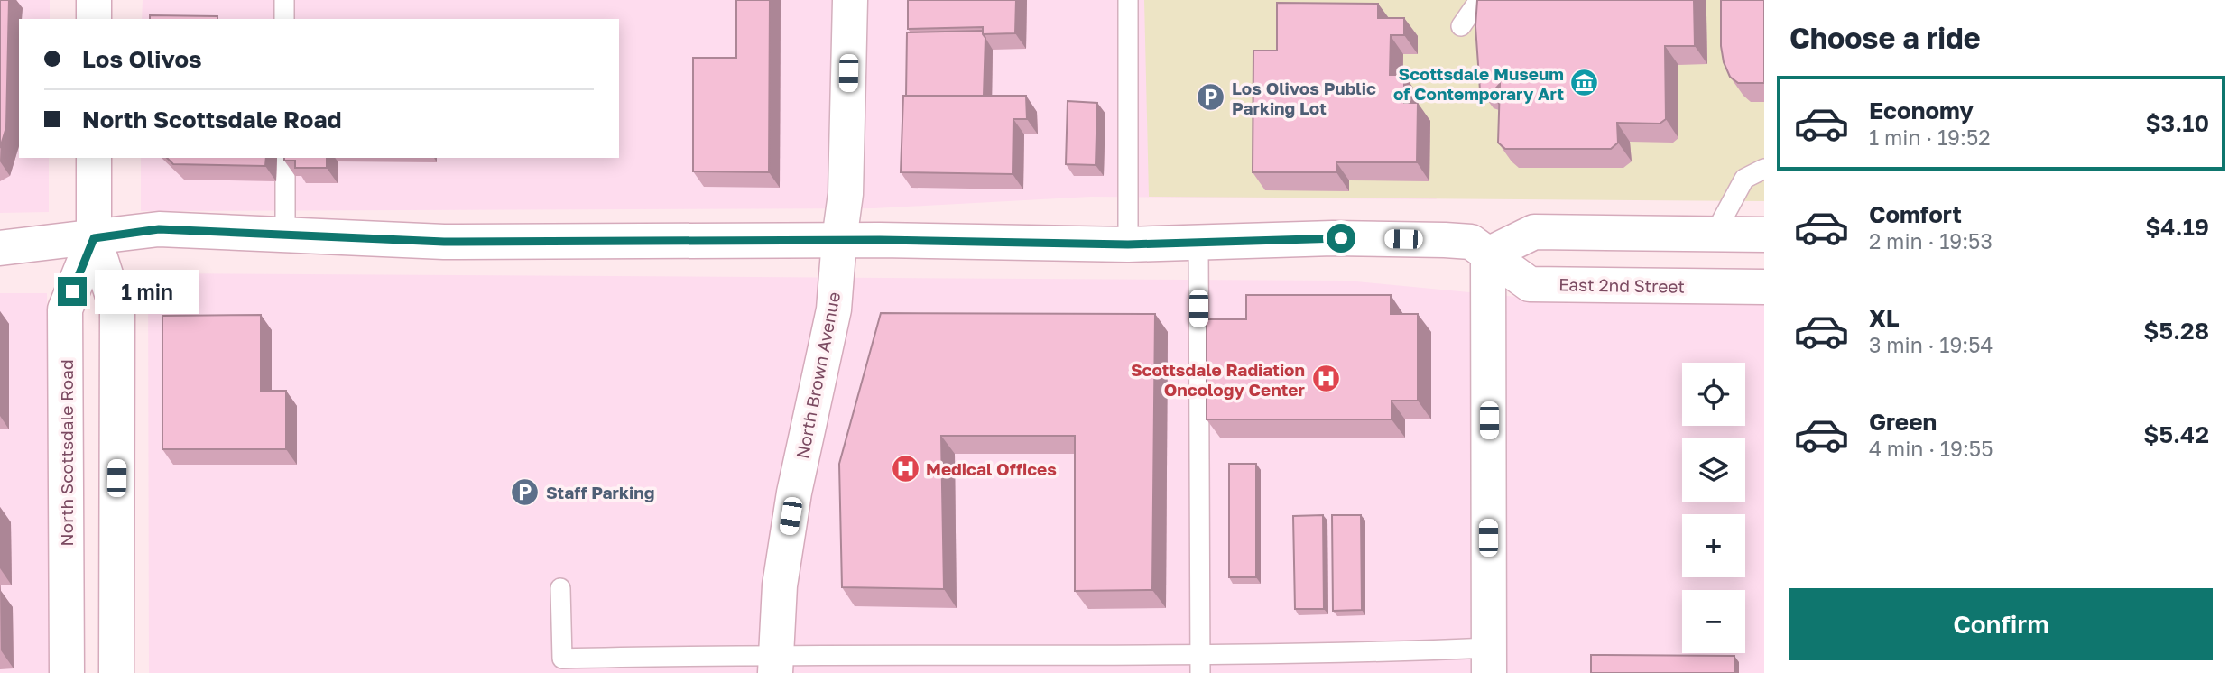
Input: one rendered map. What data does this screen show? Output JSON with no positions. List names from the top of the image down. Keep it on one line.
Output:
{"streets":{"street":["East 2nd Street","North Brown Avenue","North Scottsdale Road"]},"crossings":[["East 2nd Street","North Brown Avenue"],["East 2nd Street","North Scottsdale Road"]],"places":{"museum":["Scottsdale Museum of Contemporary Art"],"parking":["Los Olivos Public Parking Lot","Staff Parking"],"hospital":["Scottsdale Radiation Oncology Center","Medical Offices"]},"page":{"heading":"Choose a ride","banner":["Los Olivos","North Scottsdale Road"],"list":[{"name":"Economy","note":"1 min · 19:52","value":"$3.10"},{"name":"Comfort","note":"2 min · 19:53","value":"$4.19"},{"name":"XL","note":"3 min · 19:54","value":"$5.28"},{"name":"Green","note":"4 min · 19:55","value":"$5.42"}],"bubble":"1 min","map_buttons":["+","−"],"buttons":"Confirm"}}
